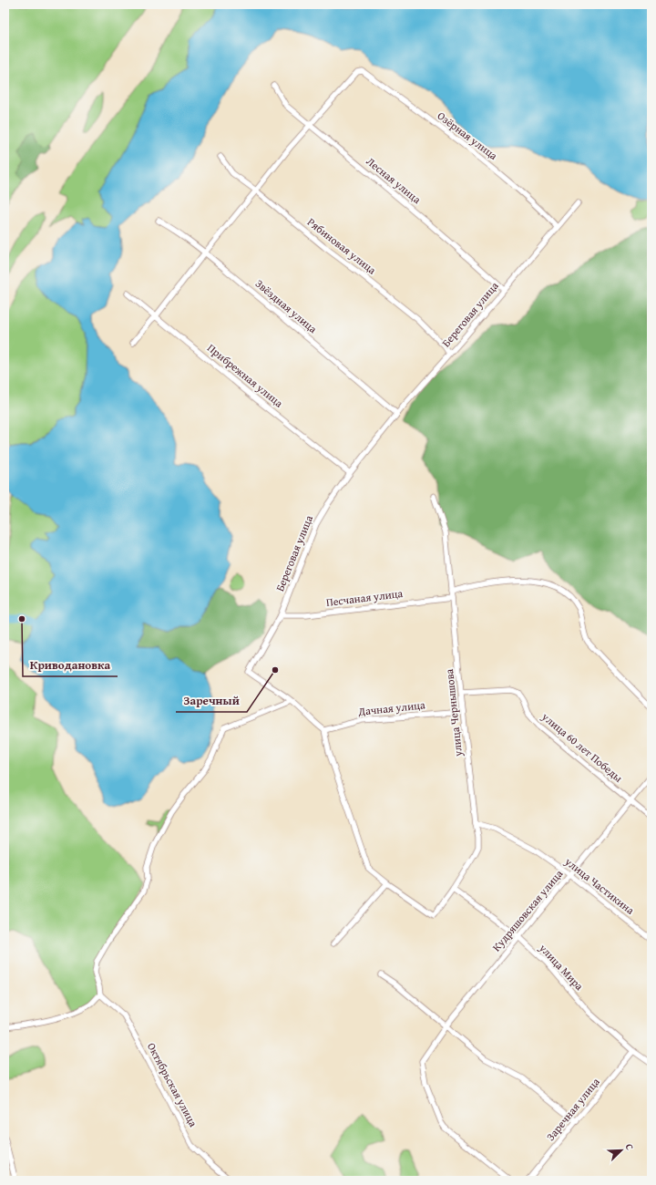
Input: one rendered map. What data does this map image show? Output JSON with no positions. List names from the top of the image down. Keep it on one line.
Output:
{"streets":{"street":["Озёрная улица","Лесная улица","Рябиновая улица","Звёздная улица","Береговая улица","Прибрежная улица","Песчаная улица","Дачная улица","улица Чернышова","улица 60 лет Победы","улица Частикина","Кудряшовская улица","улица Мира","Октябрьская улица","Заречная улица"]},"crossings":[["Озёрная улица","Лесная улица"],["Озёрная улица","Береговая улица"],["Лесная улица","Береговая улица"],["Рябиновая улица","Береговая улица"],["Звёздная улица","Береговая улица"],["Береговая улица","Прибрежная улица"],["Береговая улица","Песчаная улица"],["Береговая улица","Дачная улица"],["Песчаная улица","улица Чернышова"],["Дачная улица","улица Чернышова"],["улица Чернышова","улица 60 лет Победы"],["улица Чернышова","улица Частикина"],["улица Чернышова","улица Мира"],["улица 60 лет Победы","Кудряшовская улица"],["улица Частикина","Кудряшовская улица"],["Кудряшовская улица","улица Мира"],["улица Мира","Заречная улица"]],"places":["Криводановка","Заречный"],"north":"top right"}
